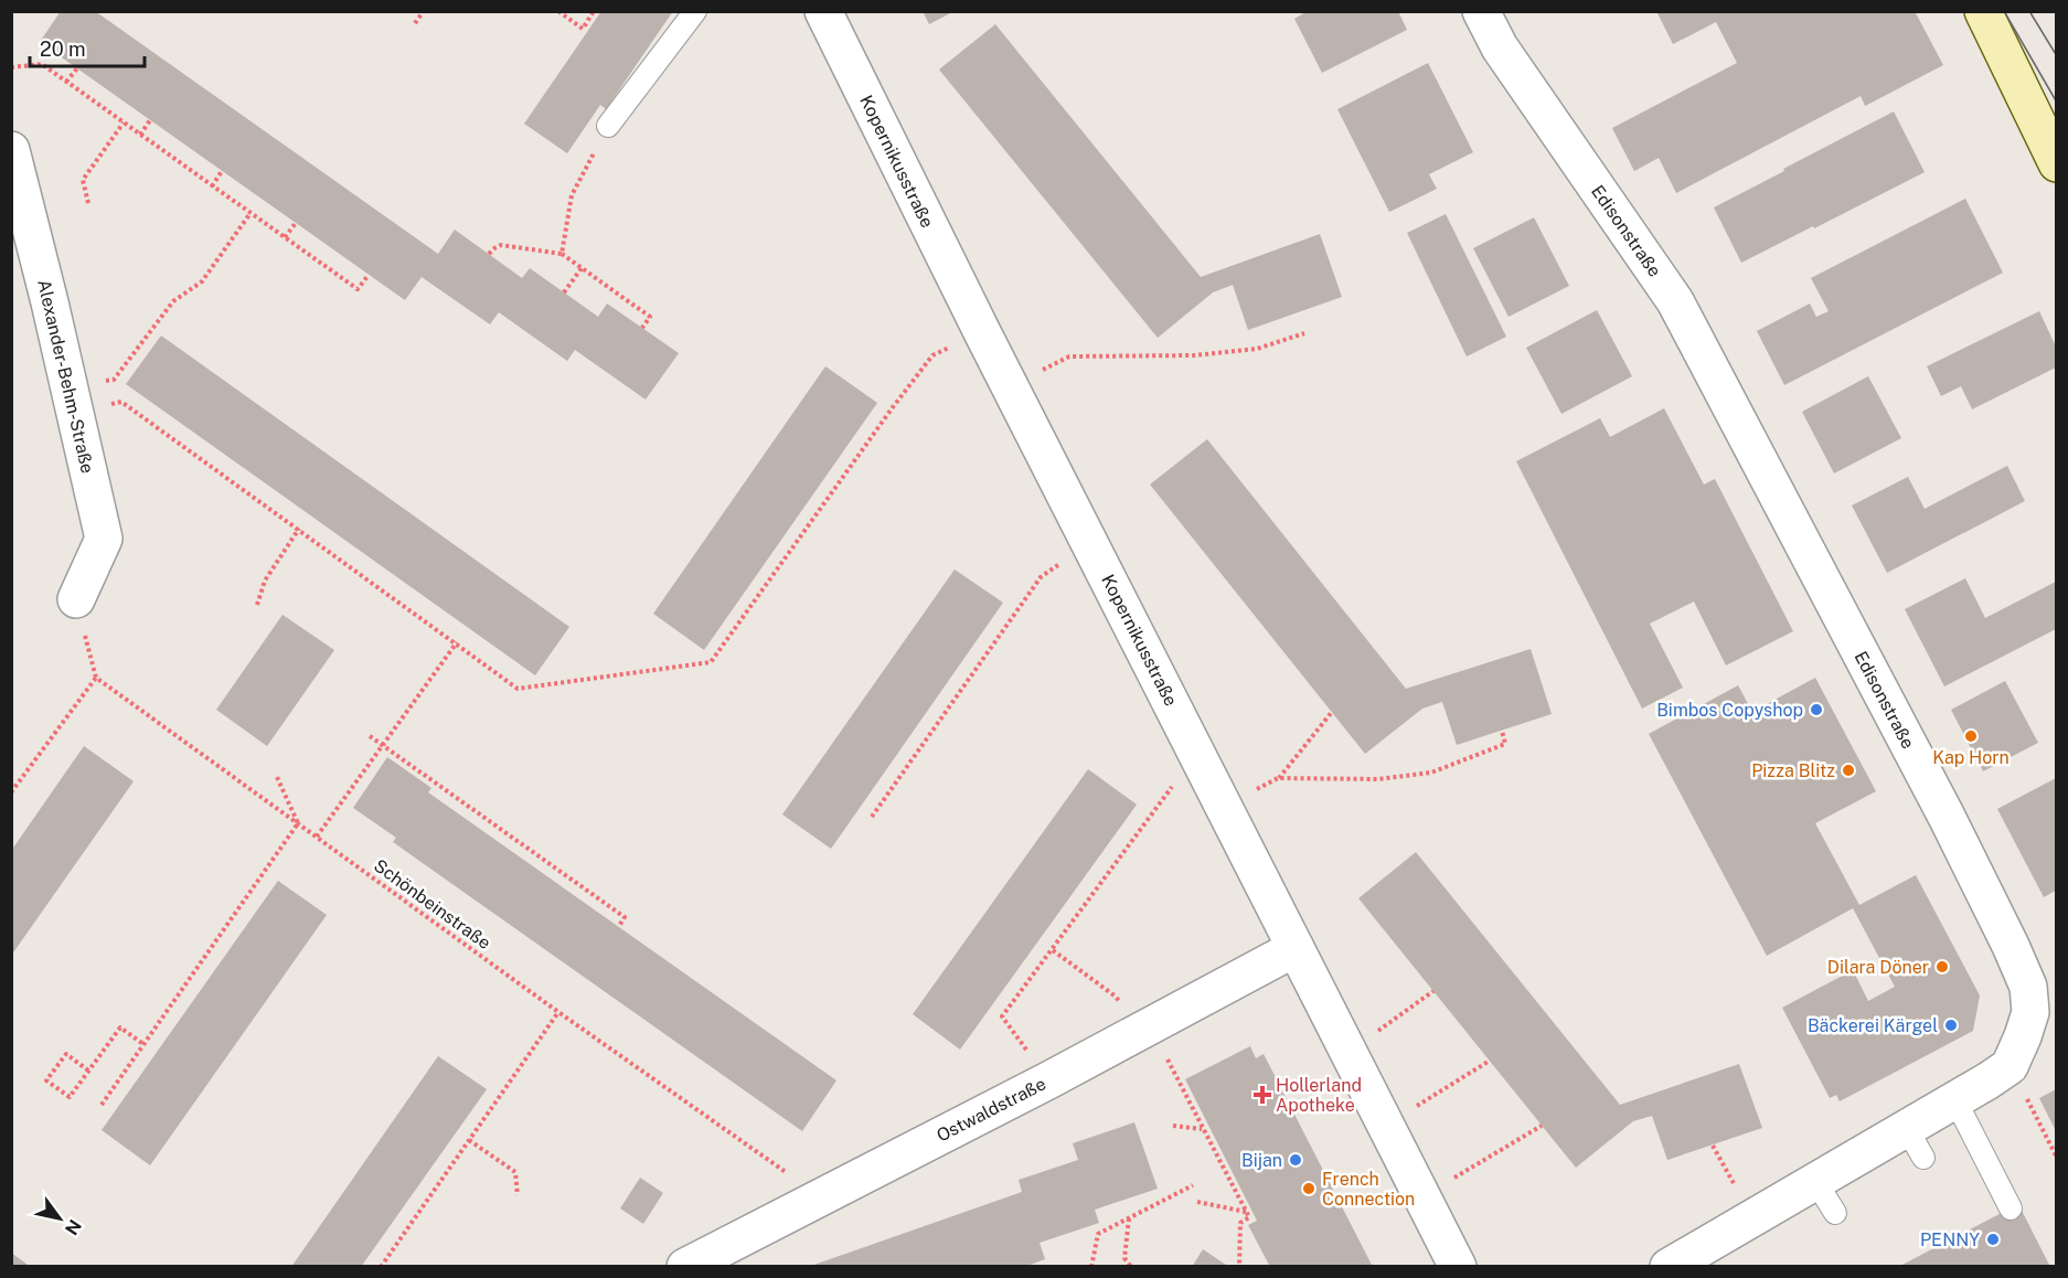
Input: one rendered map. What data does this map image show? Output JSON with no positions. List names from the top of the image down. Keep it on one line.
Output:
{"streets":{"street":["Kopernikusstraße","Edisonstraße","Alexander-Behm-Straße","Ostwaldstraße"],"path":["Schönbeinstraße"]},"crossings":[["Kopernikusstraße","Ostwaldstraße"],["Schönbeinstraße","Ostwaldstraße"]],"places":{"other":["Bimbos Copyshop","Kap Horn","Pizza Blitz","Dilara Döner","Bäckerei Kärgel","Bijan","French Connection","PENNY"],"health":["Hollerland Apotheke"]},"scale_bar":"20 m","north":"bottom right"}
